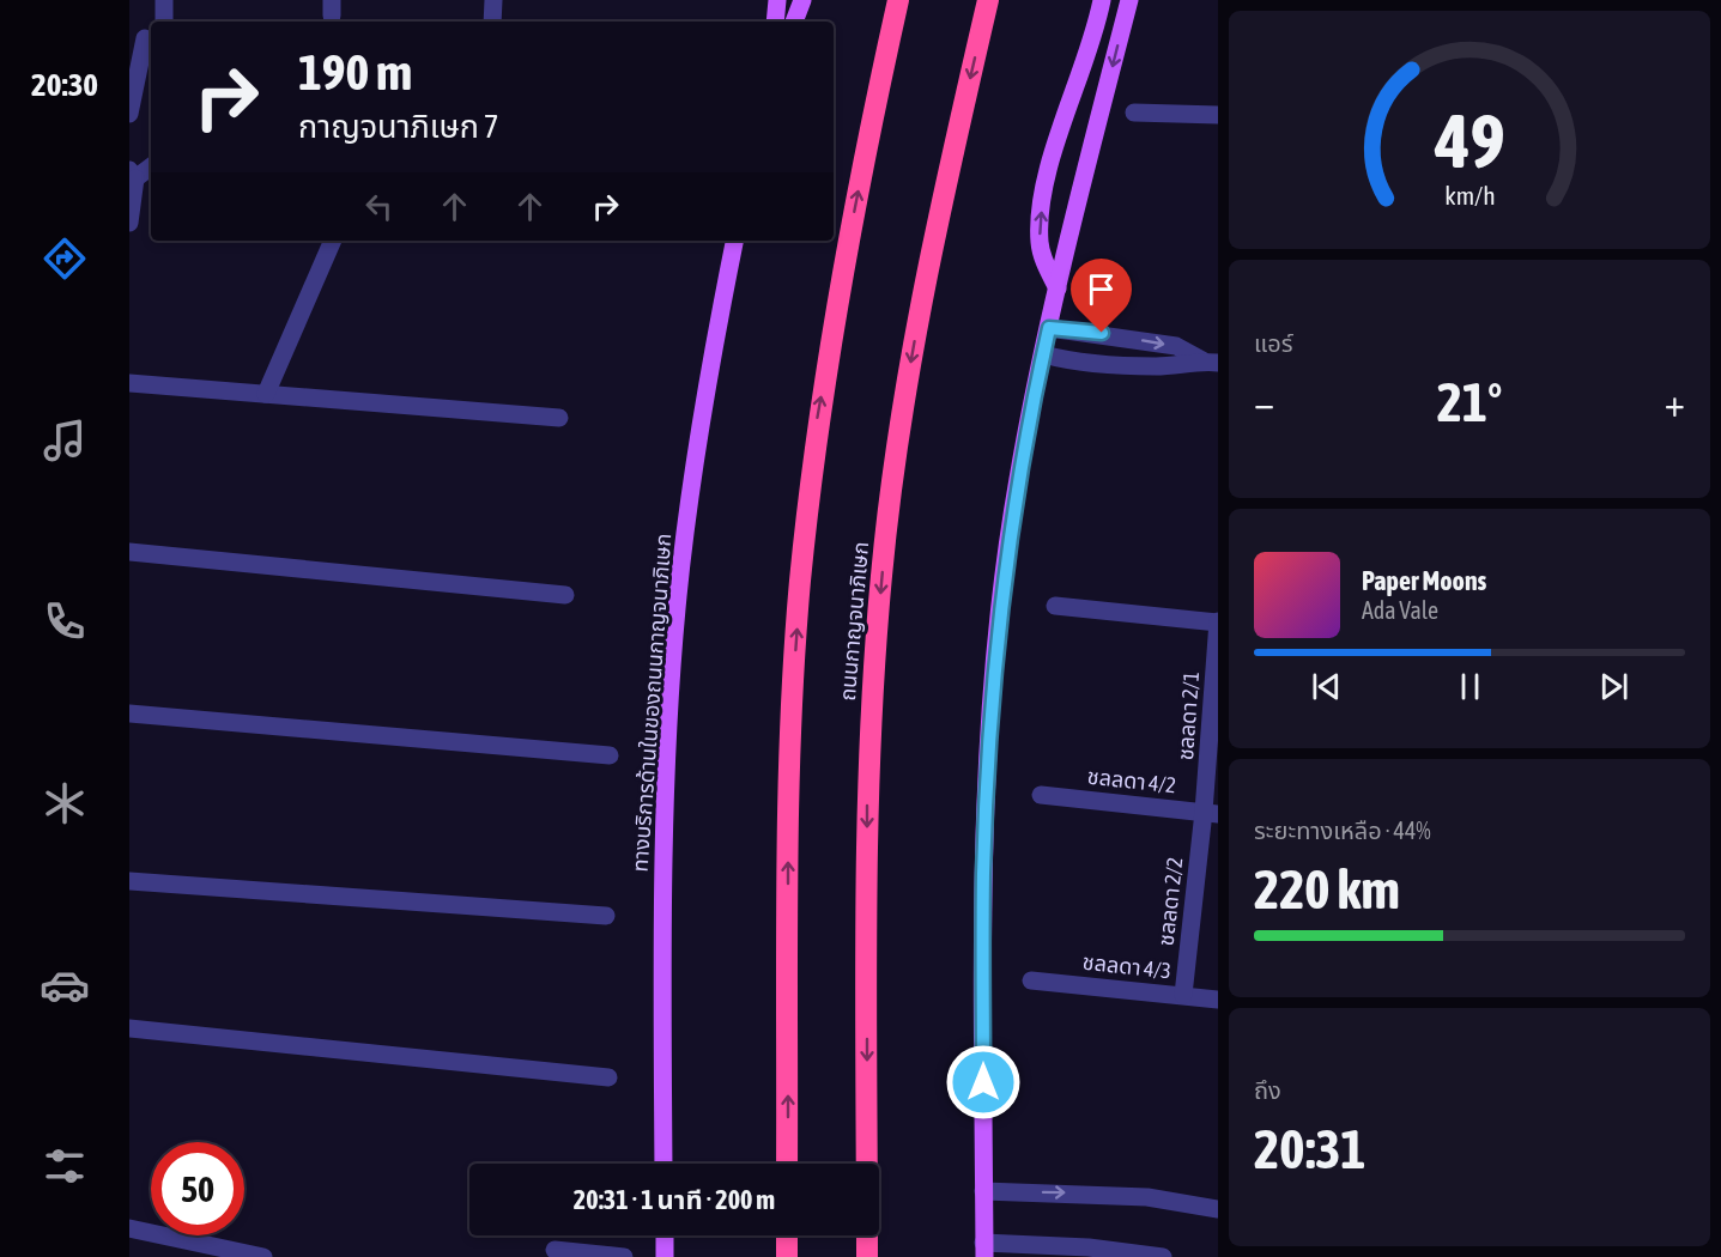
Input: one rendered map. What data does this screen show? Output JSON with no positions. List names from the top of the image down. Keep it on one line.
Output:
{"streets":{"highway":["ถนนกาญจนาภิเษก"],"main road":["ทางบริการด้านในของถนนกาญจนาภิเษก"],"street":["ชลลดา 2/1","ชลลดา 4/2","ชลลดา 2/2","ชลลดา 4/3"]},"crossings":[["ชลลดา 2/1","ชลลดา 4/2"],["ชลลดา 2/1","ชลลดา 2/2"],["ชลลดา 4/2","ชลลดา 2/2"],["ชลลดา 2/2","ชลลดา 4/3"]],"page":{"tabs":"20:30","turn":["190 m","กาญจนาภิเษก 7"],"tile":["แอร์",["ระยะทางเหลือ · 44%","220 km"],["ถึง","20:31"]],"heat":["−","21°","+"],"song":["Paper Moons","Ada Vale"],"limit":"50","trip":"20:31 · 1 นาที · 200 m","gauge":["49","km/h"]}}
